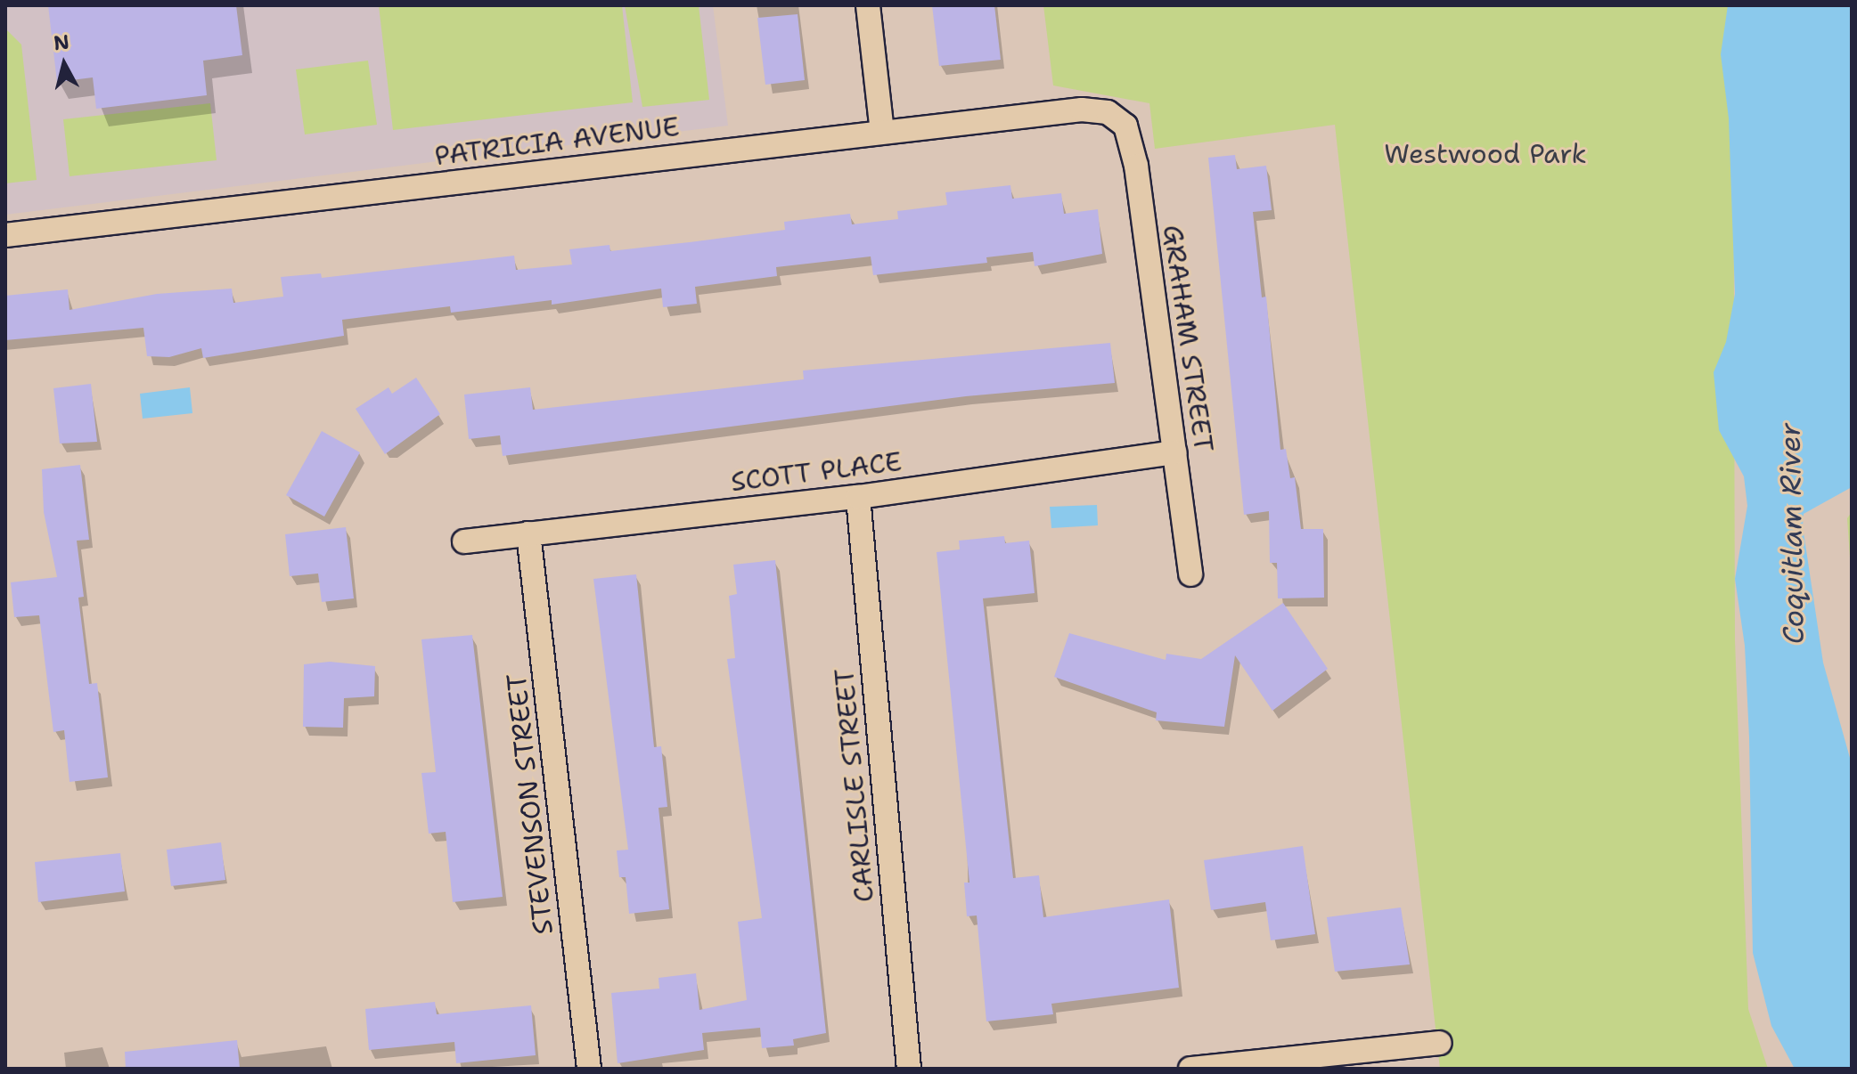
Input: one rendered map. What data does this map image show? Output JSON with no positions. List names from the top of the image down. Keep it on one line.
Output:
{"streets":{"street":["PATRICIA AVENUE","GRAHAM STREET","SCOTT PLACE","CARLISLE STREET","STEVENSON STREET"]},"crossings":[["PATRICIA AVENUE","GRAHAM STREET"],["GRAHAM STREET","SCOTT PLACE"],["SCOTT PLACE","CARLISLE STREET"],["SCOTT PLACE","STEVENSON STREET"]],"water":["Coquitlam River"],"parks":["Westwood Park"],"north":"top"}
